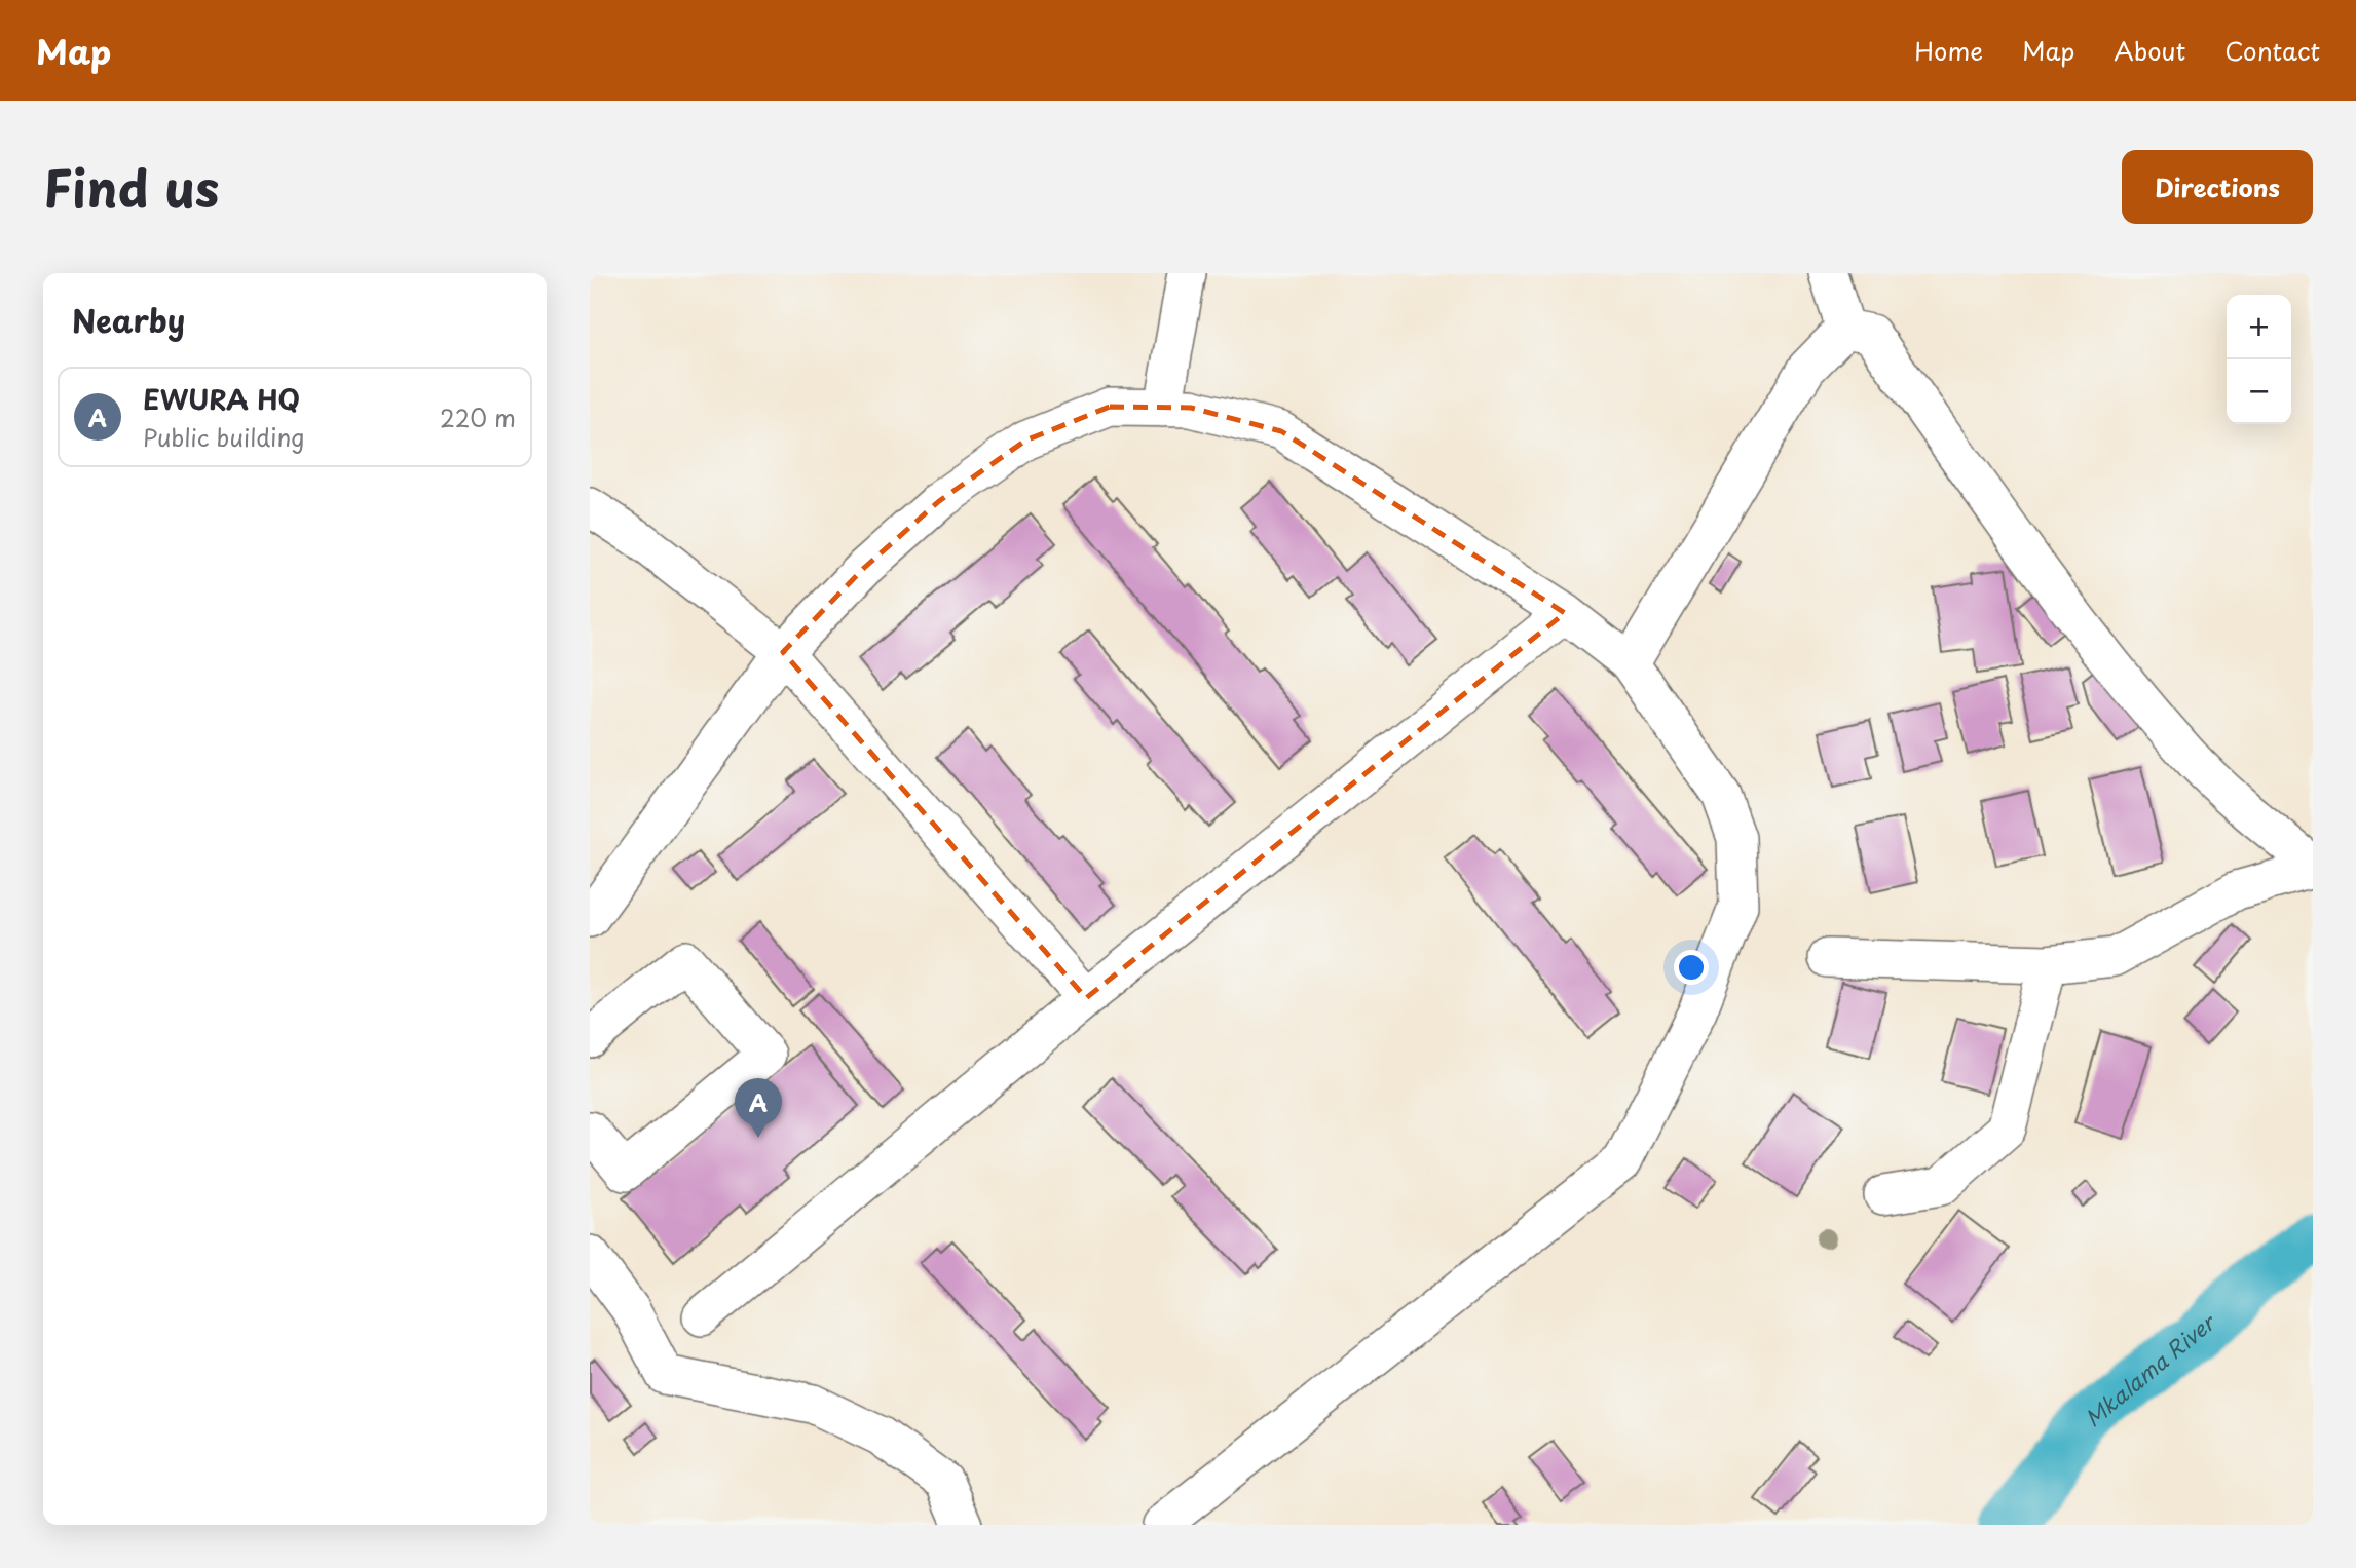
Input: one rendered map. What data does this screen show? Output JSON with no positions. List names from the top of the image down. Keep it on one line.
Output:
{"water":["Mkalama River"],"page":{"header":"Map","nav":["Home","Map","About","Contact"],"title":"Find us","buttons":"Directions","heading":"Nearby","map_buttons":["+","−"],"list":[{"mark":"A","name":"EWURA HQ","note":"Public building","value":"220 m"}],"pins":"A"}}
